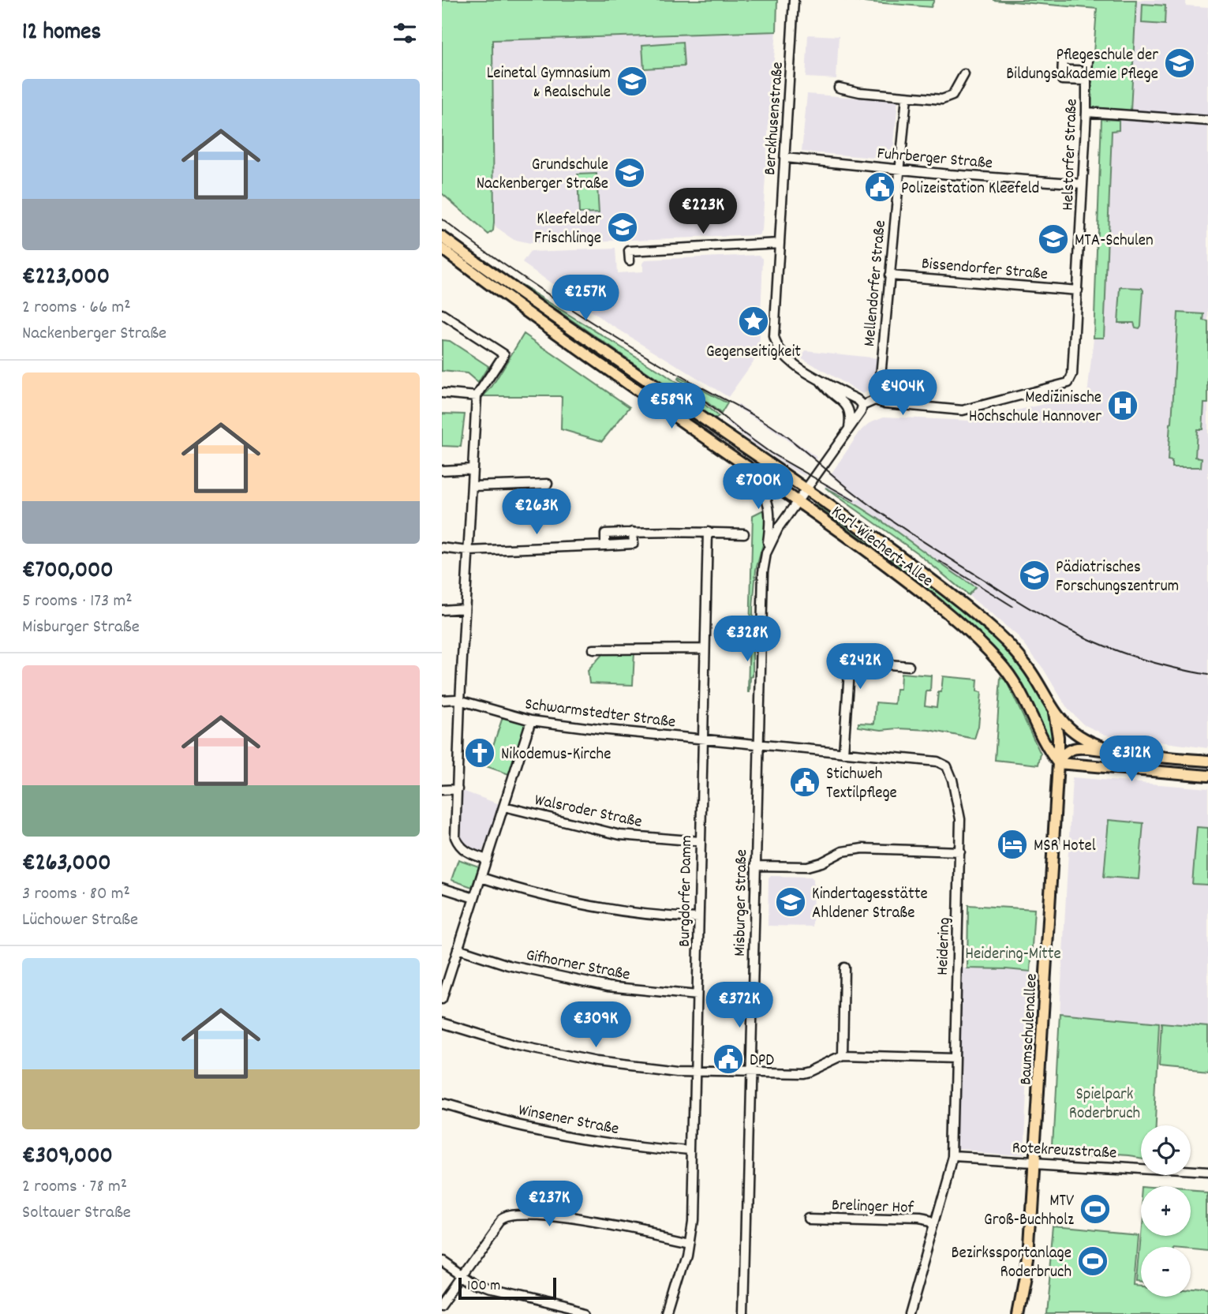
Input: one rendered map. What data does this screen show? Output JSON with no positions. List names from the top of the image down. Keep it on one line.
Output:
{"streets":{"main road":["Karl-Wiechert-Allee","Baumschulenallee"],"street":["Berckhusenstraße","Helstorfer Straße","Fuhrberger Straße","Bissendorfer Straße","Mellendorfer Straße","Schwarmstedter Straße","Walsroder Straße","Burgdorfer Damm","Misburger Straße","Heidering","Gifhorner Straße","Winsener Straße","Rotekreuzstraße","Brelinger Hof"]},"crossings":[["Berckhusenstraße","Fuhrberger Straße"],["Helstorfer Straße","Fuhrberger Straße"],["Helstorfer Straße","Bissendorfer Straße"],["Helstorfer Straße","Mellendorfer Straße"],["Fuhrberger Straße","Mellendorfer Straße"],["Bissendorfer Straße","Mellendorfer Straße"],["Karl-Wiechert-Allee","Misburger Straße"],["Karl-Wiechert-Allee","Baumschulenallee"],["Schwarmstedter Straße","Burgdorfer Damm"],["Schwarmstedter Straße","Misburger Straße"],["Schwarmstedter Straße","Heidering"],["Walsroder Straße","Burgdorfer Damm"],["Burgdorfer Damm","Gifhorner Straße"],["Burgdorfer Damm","Winsener Straße"],["Misburger Straße","Heidering"],["Heidering","Rotekreuzstraße"],["Heidering","Brelinger Hof"],["Baumschulenallee","Rotekreuzstraße"]],"parks":["Heidering-Mitte","Spielpark Roderbruch"],"places":{"school or university":["Pflegeschule der Bildungsakademie Pflege","Leinetal Gymnasium & Realschule","Grundschule Nackenberger Straße","Kleefelder Frischlinge","MTA-Schulen","Pädiatrisches Forschungszentrum","Kindertagesstätte Ahldener Straße"],"public building":["Polizeistation Kleefeld","Stichweh Textilpflege","DPD"],"place":["Gegenseitigkeit"],"hospital":["Medizinische Hochschule Hannover"],"church":["Nikodemus-Kirche"],"hotel":["MSR Hotel"],"sports":["MTV Groß-Buchholz","Bezirkssportanlage Roderbruch"]},"scale_bar":"100 m","page":{"heading":"12 homes","list":[{"name":"€223,000","note":"2 rooms · 66 m² · Nackenberger Straße"},{"name":"€700,000","note":"5 rooms · 173 m² · Misburger Straße"},{"name":"€263,000","note":"3 rooms · 80 m² · Lüchower Straße"},{"name":"€309,000","note":"2 rooms · 78 m² · Soltauer Straße"}],"price":["€223K","€257K","€404K","€589K","€700K","€263K","€328K","€242K","€312K","€372K","€309K","€237K"],"map_buttons":["+","−"],"scale":"100 m"}}
